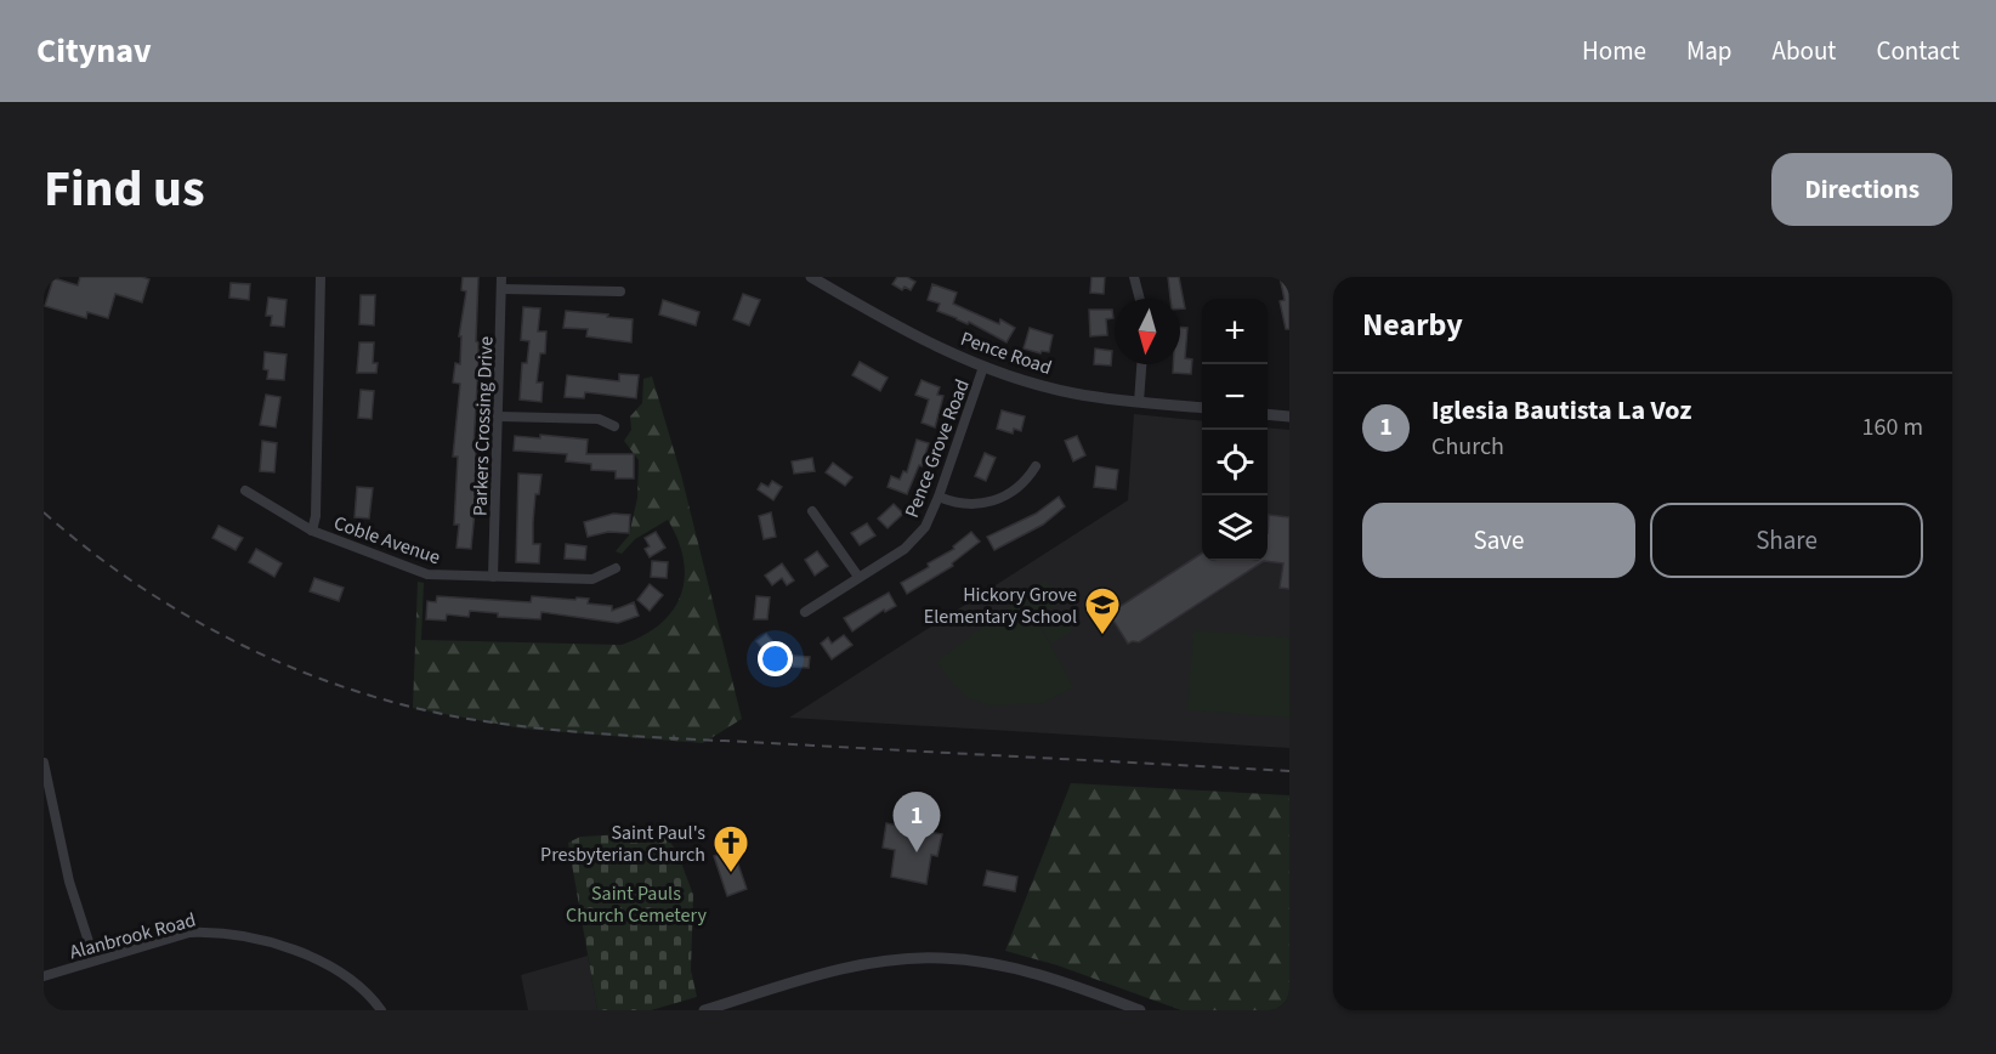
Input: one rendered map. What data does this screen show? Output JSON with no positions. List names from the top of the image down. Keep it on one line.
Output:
{"streets":{"street":["Pence Road","Parkers Crossing Drive","Pence Grove Road","Coble Avenue","Alanbrook Road"]},"crossings":[["Pence Road","Pence Grove Road"],["Parkers Crossing Drive","Coble Avenue"]],"parks":["Saint Pauls Church Cemetery"],"places":{"school or university":["Hickory Grove Elementary School"],"church":["Saint Paul's Presbyterian Church"]},"north":"bottom","page":{"header":"Citynav","nav":["Home","Map","About","Contact"],"title":"Find us","buttons":["Directions",["Save","Share"]],"heading":"Nearby","map_buttons":["+","−"],"list":[{"mark":"1","name":"Iglesia Bautista La Voz","note":"Church","value":"160 m"}],"pins":"1"}}
